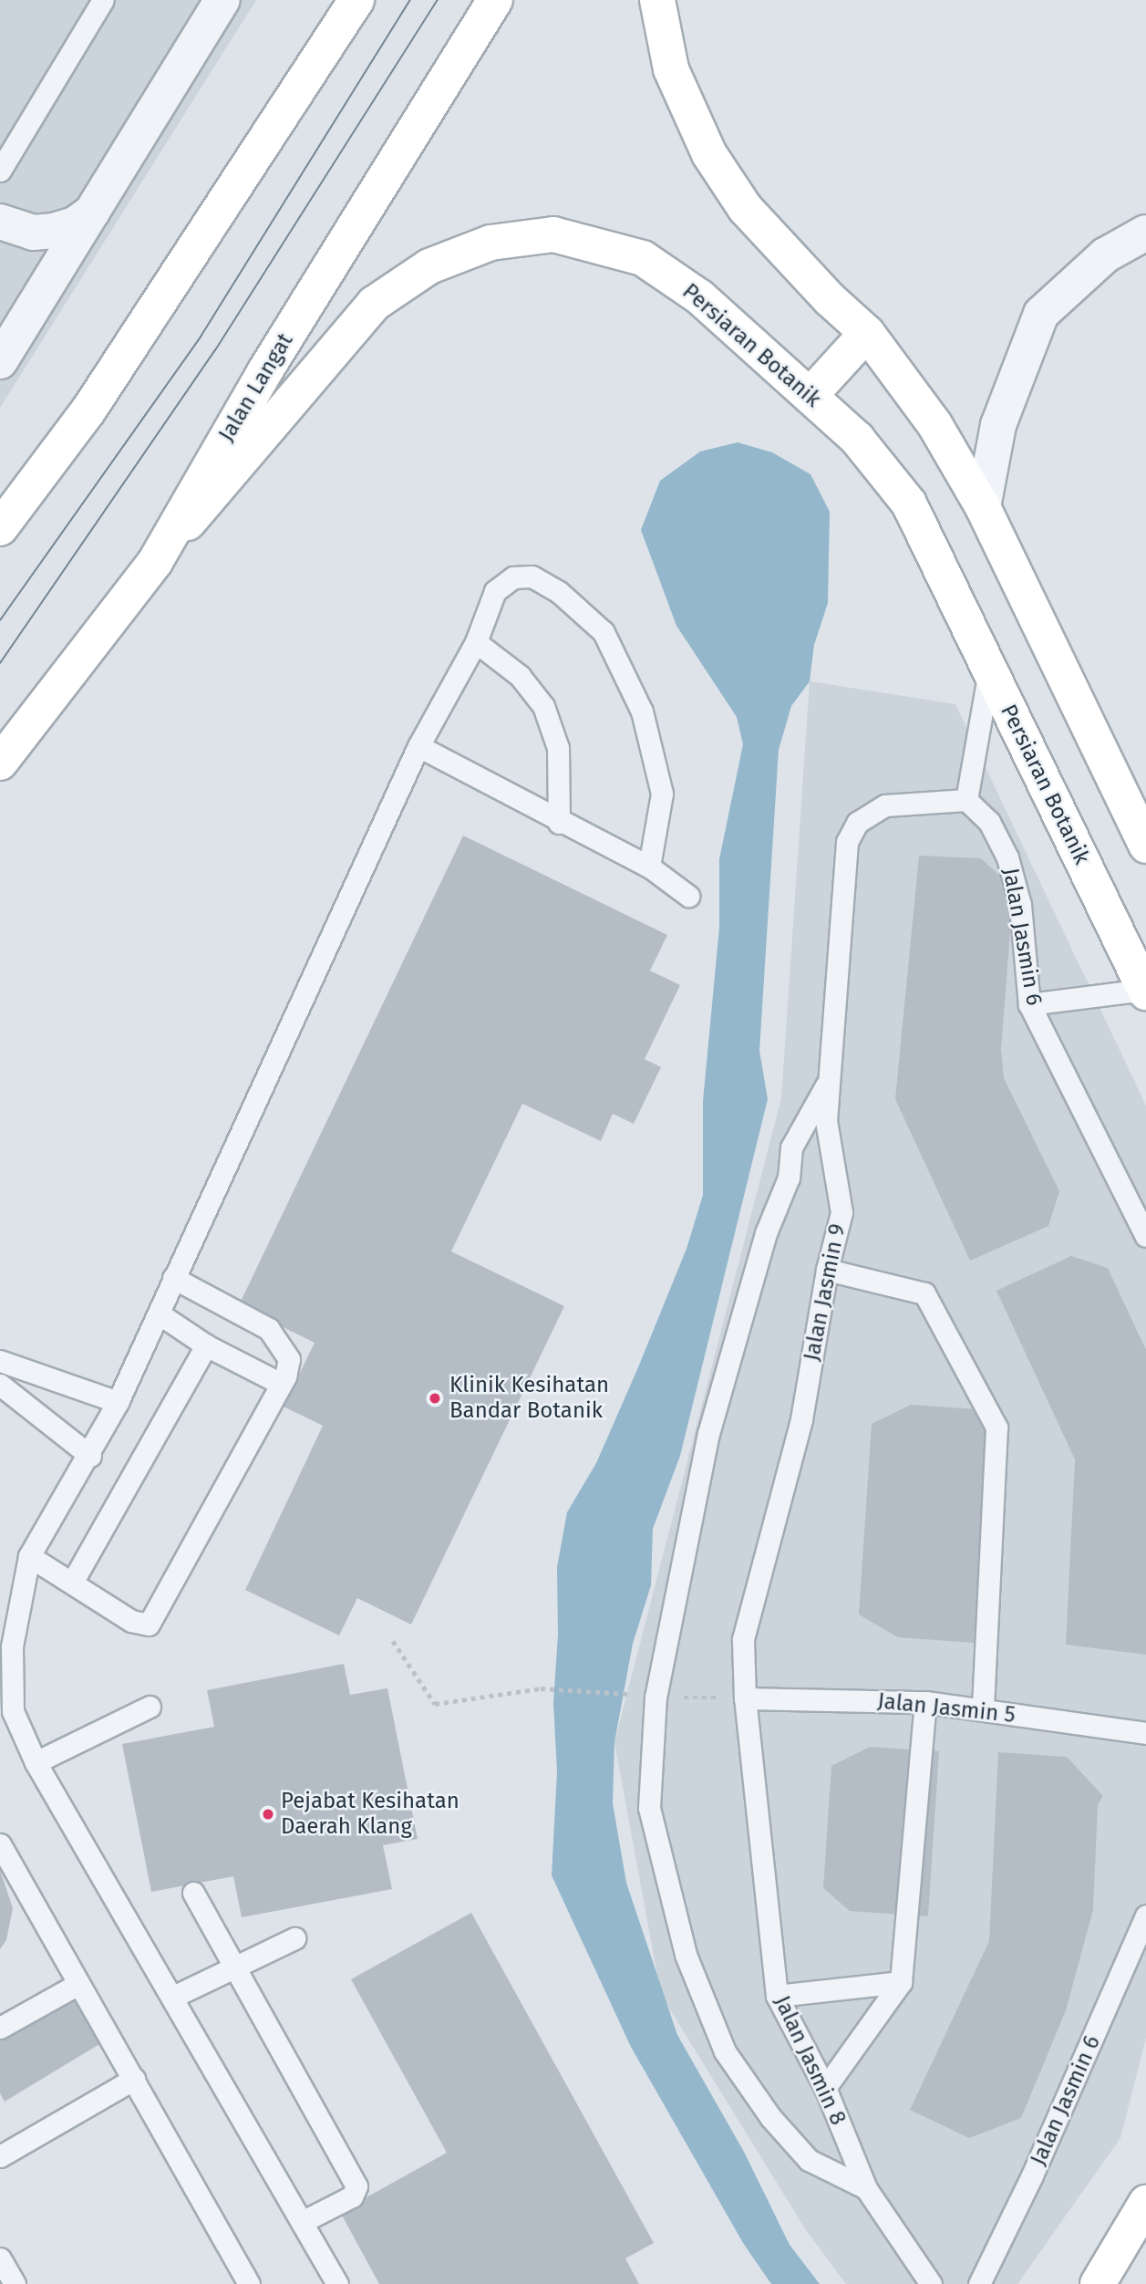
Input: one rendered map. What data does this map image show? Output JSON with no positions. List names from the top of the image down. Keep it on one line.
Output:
{"streets":{"main road":["Persiaran Botanik","Jalan Langat"],"lane":["Jalan Jasmin 6","Jalan Jasmin 9","Jalan Jasmin 5","Jalan Jasmin 8"]},"crossings":[["Persiaran Botanik","Jalan Langat"],["Jalan Jasmin 6","Jalan Jasmin 9"],["Jalan Jasmin 9","Jalan Jasmin 5"],["Jalan Jasmin 9","Jalan Jasmin 8"],["Jalan Jasmin 5","Jalan Jasmin 8"]],"places":["Klinik Kesihatan Bandar Botanik","Pejabat Kesihatan Daerah Klang"]}
